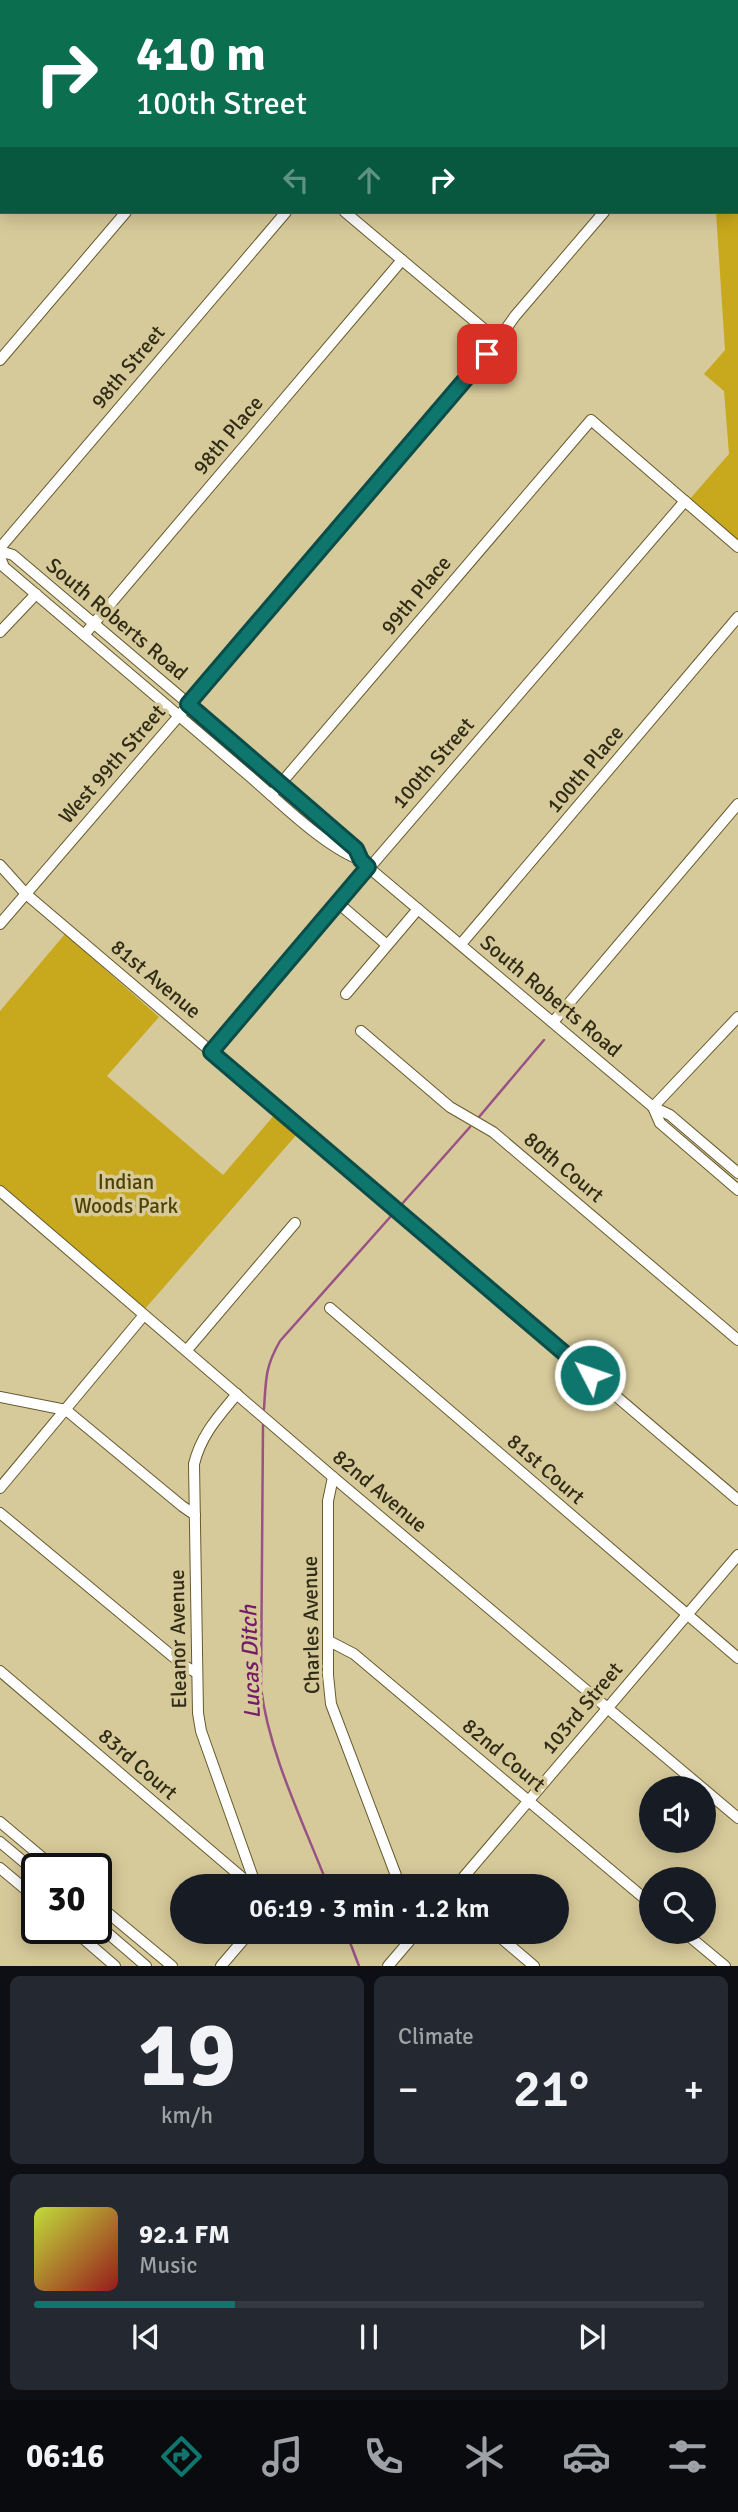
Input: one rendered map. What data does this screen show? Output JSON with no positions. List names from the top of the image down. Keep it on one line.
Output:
{"streets":{"street":["98th Street","98th Place","99th Place","South Roberts Road","100th Street","West 99th Street","100th Place","81st Avenue","80th Court","81st Court","82nd Avenue","Charles Avenue","Eleanor Avenue","103rd Street","82nd Court","83rd Court"]},"crossings":[["98th Street","South Roberts Road"],["98th Place","South Roberts Road"],["99th Place","South Roberts Road"],["99th Place","100th Street"],["South Roberts Road","100th Street"],["South Roberts Road","West 99th Street"],["South Roberts Road","100th Place"],["100th Street","81st Avenue"],["West 99th Street","81st Avenue"],["81st Court","103rd Street"],["82nd Avenue","Charles Avenue"],["82nd Avenue","Eleanor Avenue"],["82nd Avenue","103rd Street"],["Charles Avenue","82nd Court"],["103rd Street","82nd Court"]],"water":["Lucas Ditch"],"parks":["Indian Woods Park"],"page":{"turn":["410 m","100th Street"],"limit":"30","trip":"06:19 · 3 min · 1.2 km","tile":[["19","km/h"],"Climate"],"heat":["−","21°","+"],"song":["92.1 FM","Music"],"tabs":"06:16"}}
